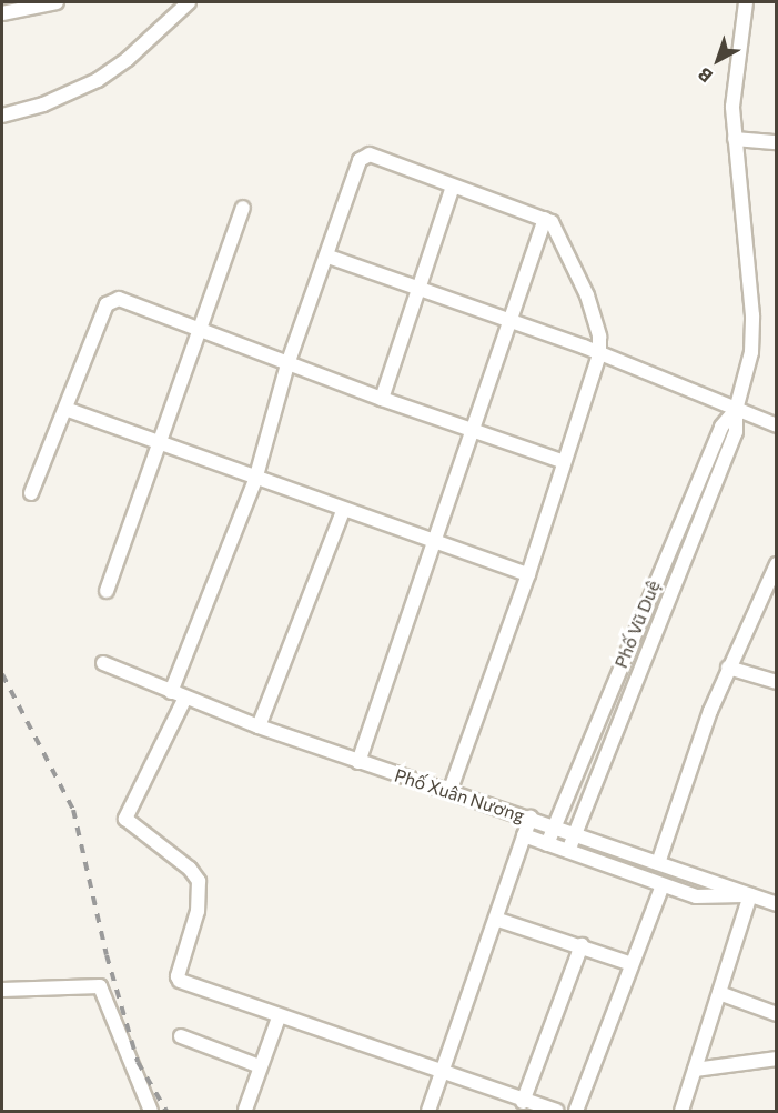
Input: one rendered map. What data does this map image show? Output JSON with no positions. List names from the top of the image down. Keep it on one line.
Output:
{"streets":{"street":["Phố Vũ Duệ","Phố Xuân Nương"]},"crossings":[["Phố Vũ Duệ","Phố Xuân Nương"]],"north":"bottom left"}
